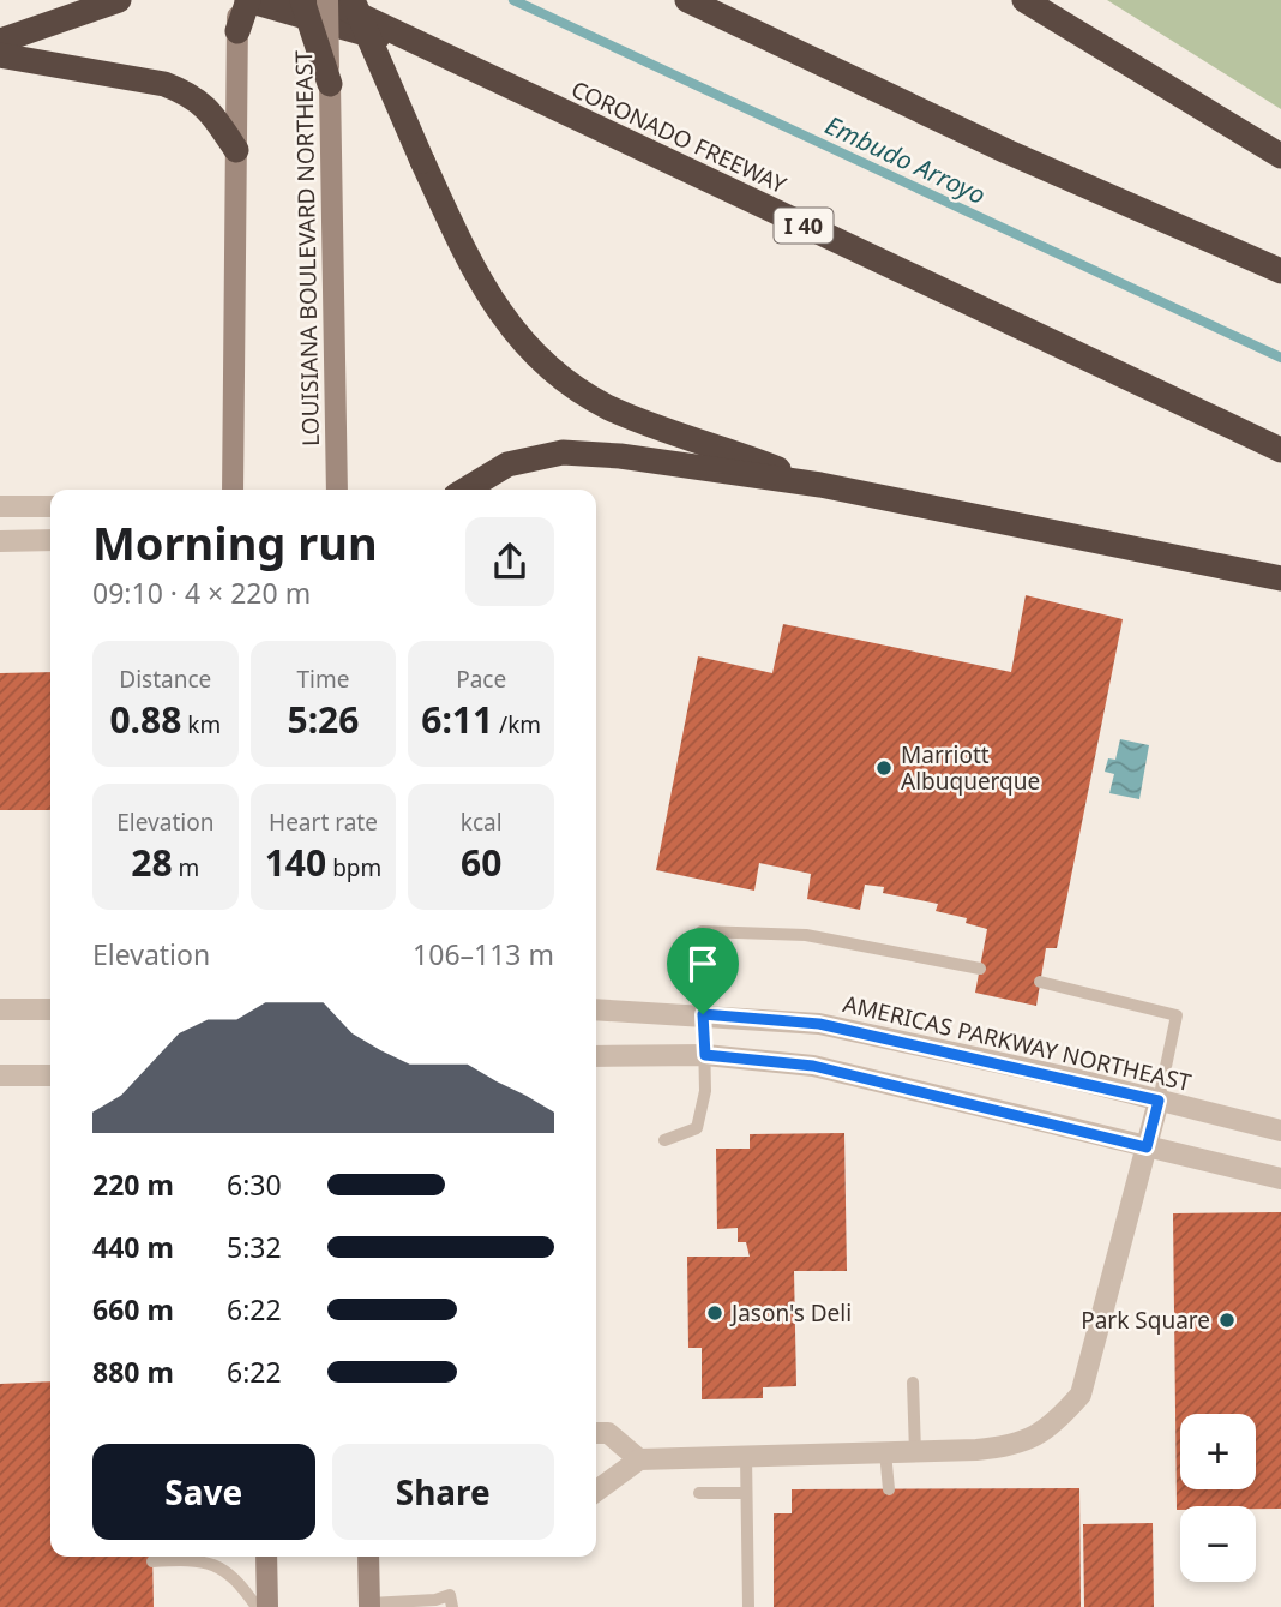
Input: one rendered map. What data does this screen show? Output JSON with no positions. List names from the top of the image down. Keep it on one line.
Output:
{"streets":{"highway":["CORONADO FREEWAY","I 40"],"main road":["LOUISIANA BOULEVARD NORTHEAST"],"street":["AMERICAS PARKWAY NORTHEAST"]},"crossings":[["CORONADO FREEWAY","LOUISIANA BOULEVARD NORTHEAST"]],"water":["Embudo Arroyo"],"places":["Marriott Albuquerque","Jason's Deli","Park Square"],"page":{"heading":["Morning run","09:10 · 4 × 220 m"],"stats":[["Distance","0.88 km"],["Time","5:26"],["Pace","6:11 /km"],["Elevation","28 m"],["Heart rate","140 bpm"],["kcal","60"]],"chart":["Elevation","106–113 m"],"list":[{"name":"220 m","note":"6:30"},{"name":"440 m","note":"5:32"},{"name":"660 m","note":"6:22"},{"name":"880 m","note":"6:22"}],"map_buttons":["+","−"],"buttons":["Save","Share"]}}
